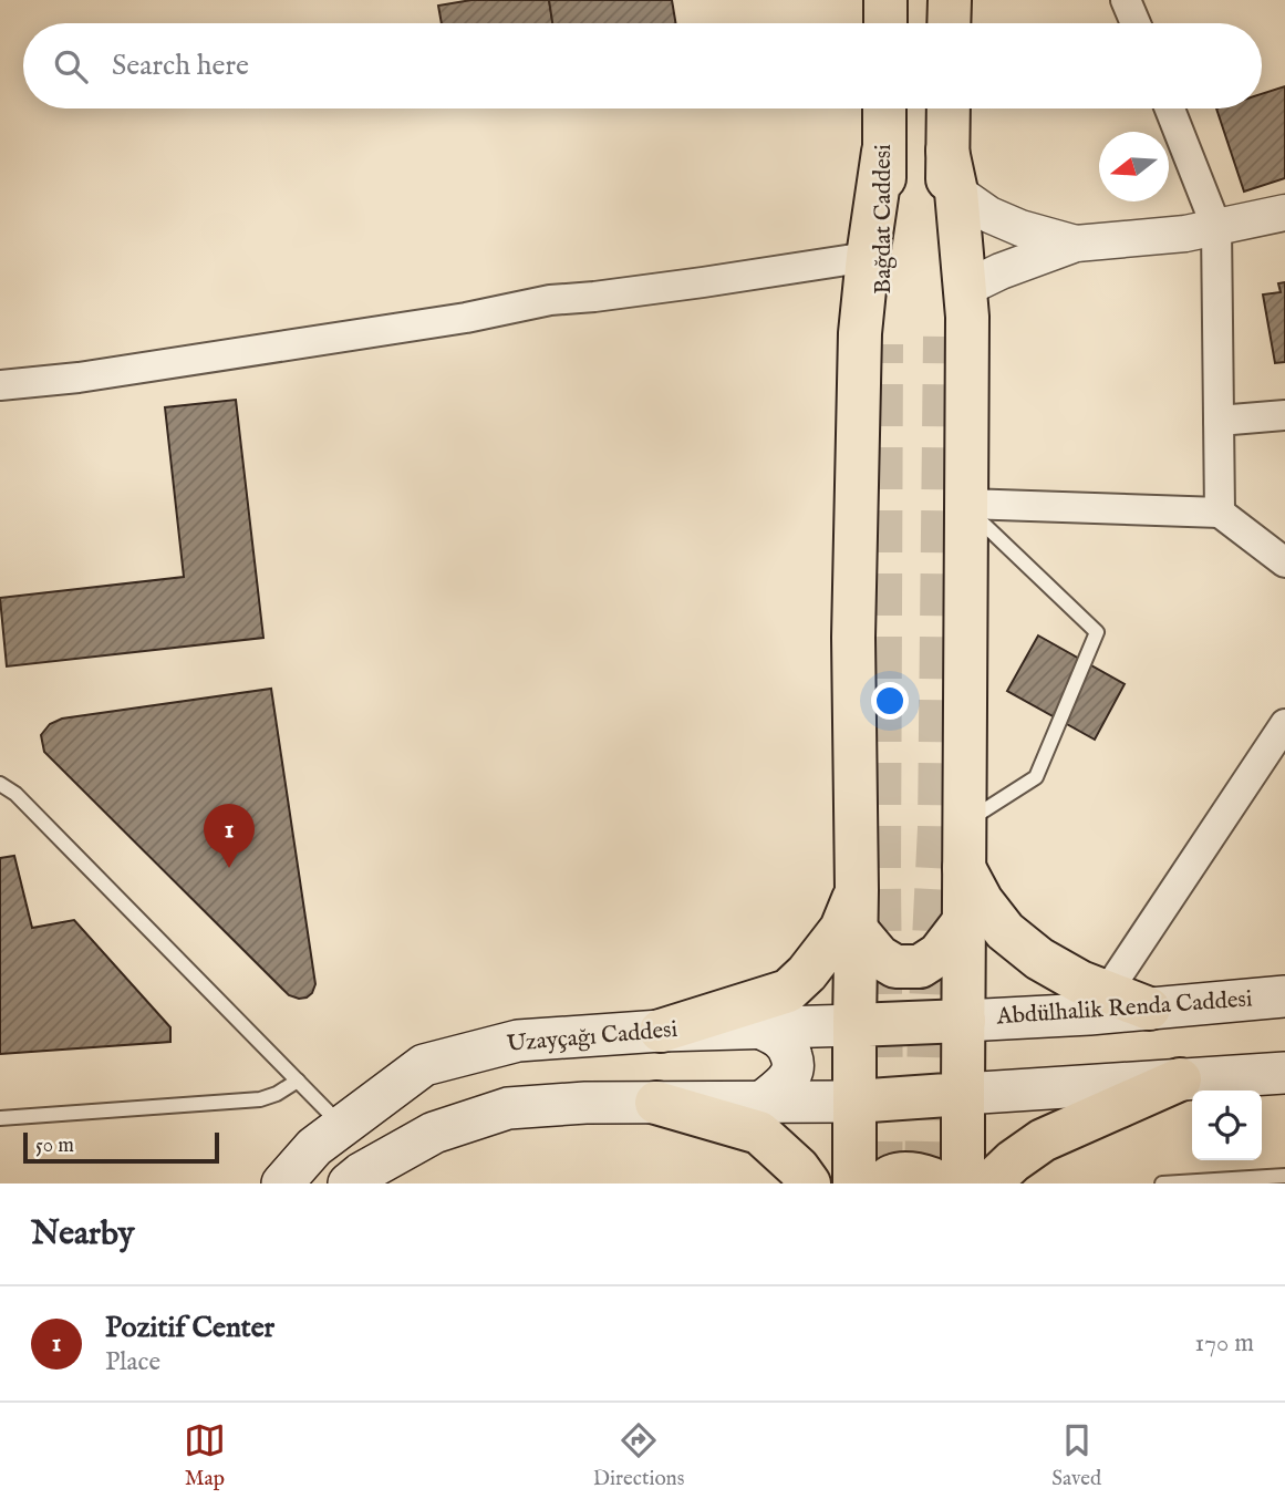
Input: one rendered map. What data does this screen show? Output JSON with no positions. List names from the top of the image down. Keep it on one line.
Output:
{"streets":{"main road":["Bağdat Caddesi","Abdülhalik Renda Caddesi","Uzayçağı Caddesi"]},"scale_bar":"50 m","north":"left","page":{"search":"Search here","pins":"1","scale":"50 m","heading":"Nearby","list":[{"mark":"1","name":"Pozitif Center","note":"Place","value":"170 m"}],"nav":["Map","Directions","Saved"]}}
